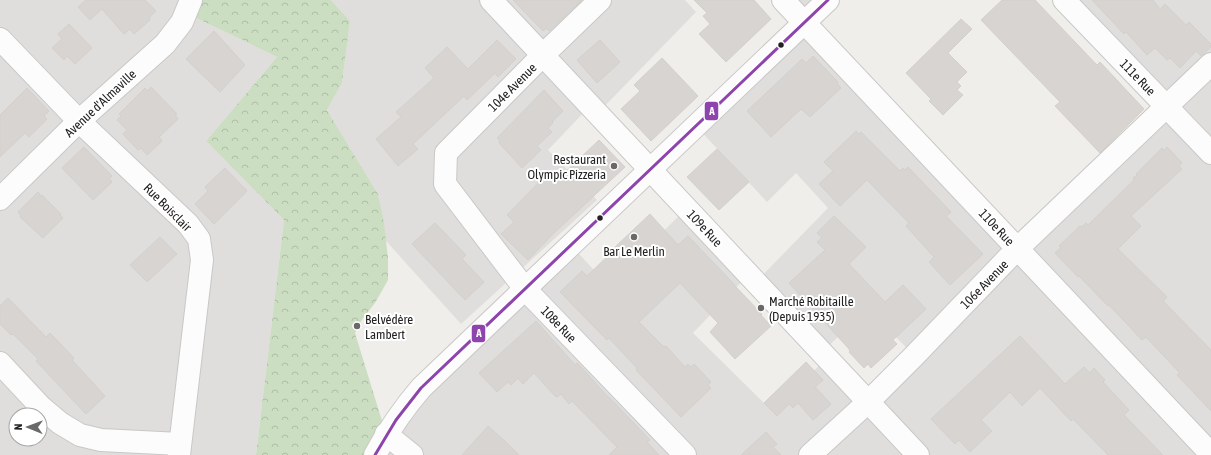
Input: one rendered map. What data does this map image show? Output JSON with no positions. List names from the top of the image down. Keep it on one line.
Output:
{"streets":{"street":["111e Rue","104e Avenue","Avenue d'Almaville","Rue Boisclair","110e Rue","109e Rue","106e Avenue","108e Rue"]},"crossings":[["111e Rue","106e Avenue"],["104e Avenue","109e Rue"],["104e Avenue","108e Rue"],["Avenue d'Almaville","Rue Boisclair"],["110e Rue","106e Avenue"],["109e Rue","106e Avenue"]],"places":["Restaurant Olympic Pizzeria","Bar Le Merlin","Marché Robitaille (Depuis 1935)","Belvédère Lambert"],"lines":["transit line A"],"north":"left"}
